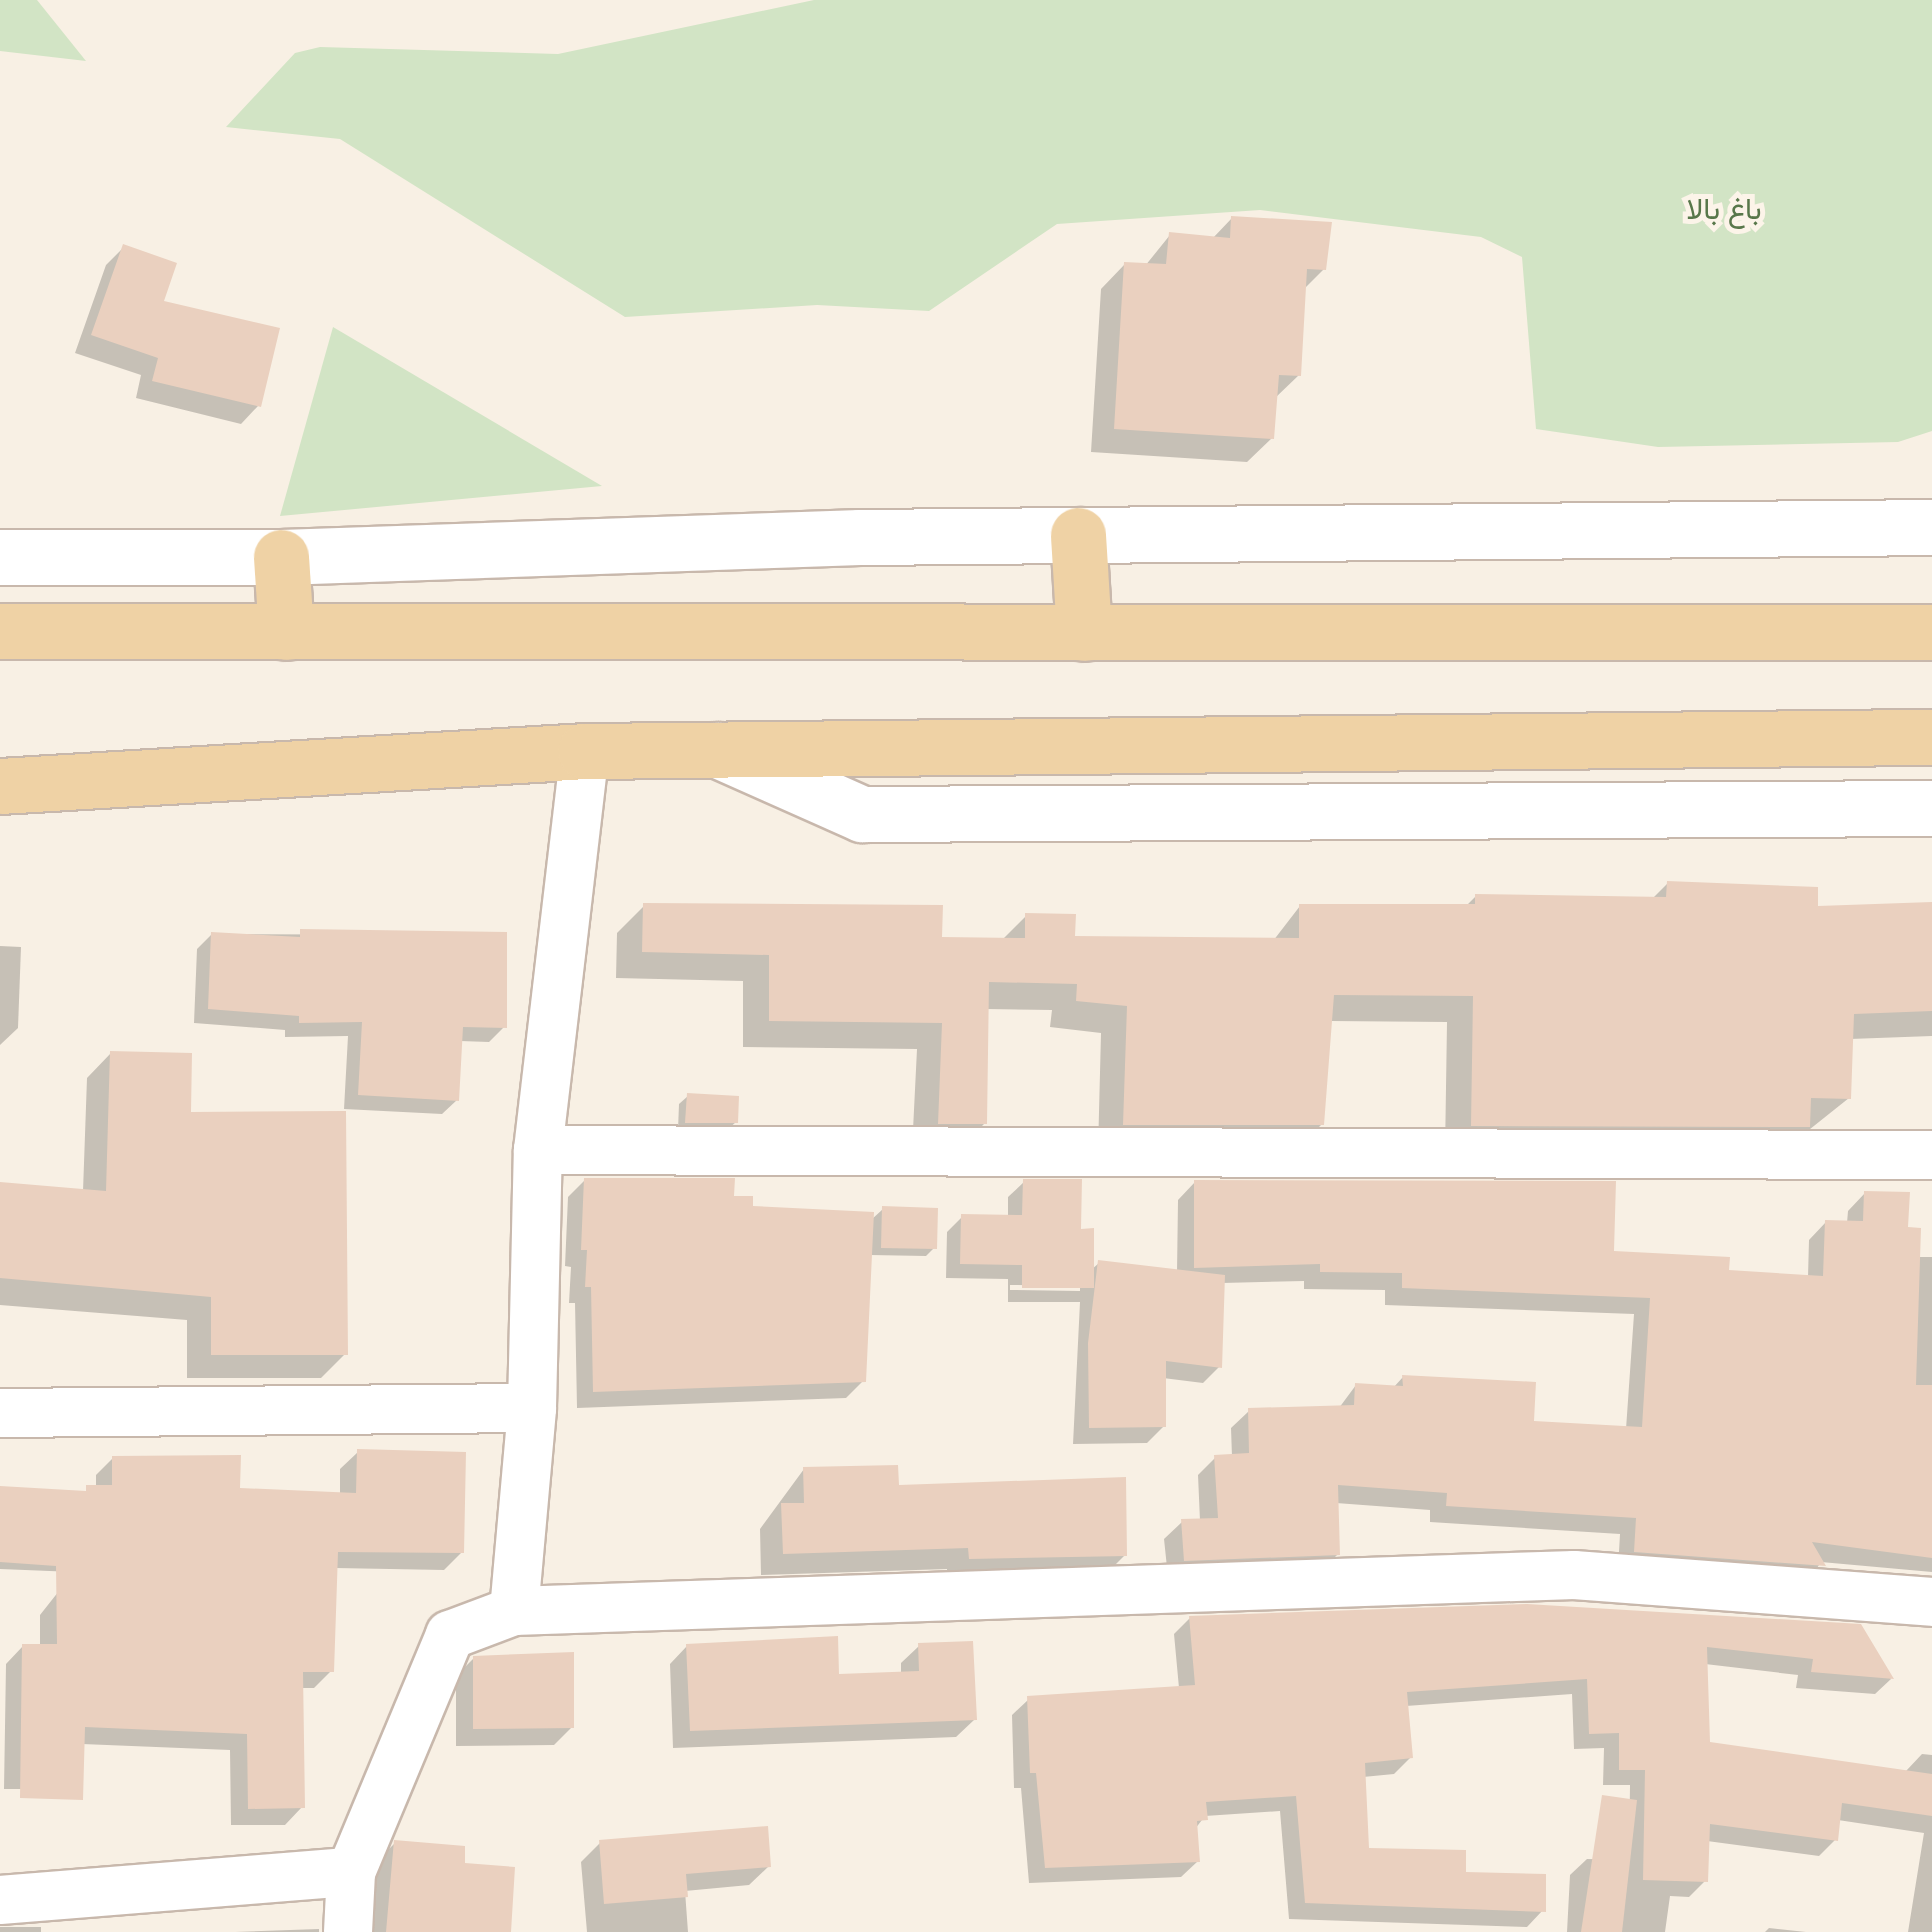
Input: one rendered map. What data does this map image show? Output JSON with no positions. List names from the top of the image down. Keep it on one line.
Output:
{"parks":["باغ بالا"]}
